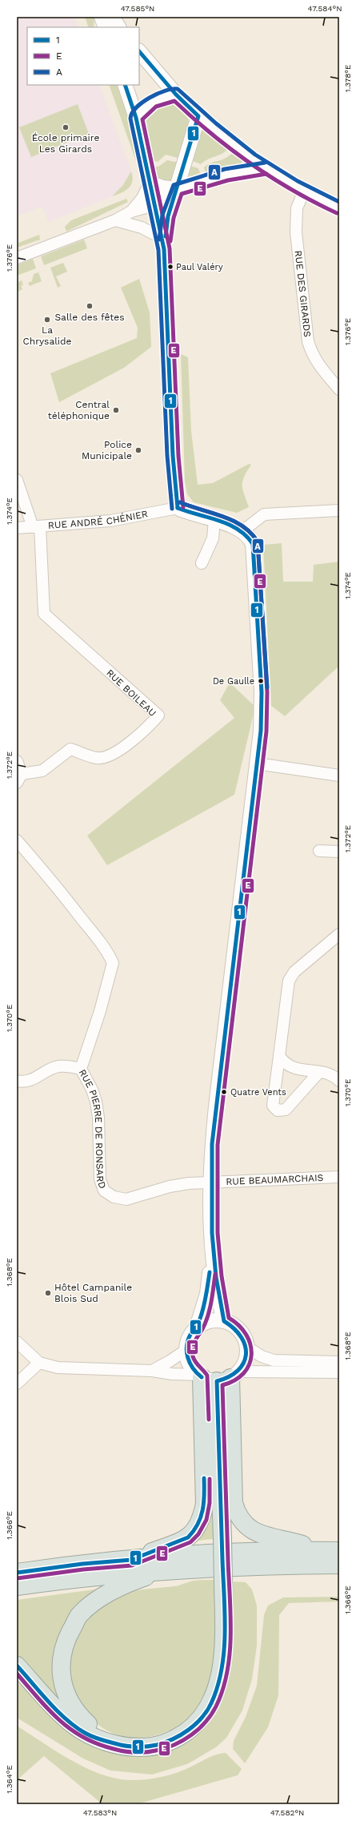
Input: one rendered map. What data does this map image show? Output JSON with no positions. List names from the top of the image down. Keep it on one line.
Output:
{"streets":{"street":["RUE DES GIRARDS","RUE ANDRÉ CHÉNIER","RUE BOILEAU","RUE PIERRE DE RONSARD","RUE BEAUMARCHAIS"]},"crossings":[["RUE ANDRÉ CHÉNIER","RUE BOILEAU"],["RUE PIERRE DE RONSARD","RUE BEAUMARCHAIS"]],"places":["École primaire Les Girards","Paul Valéry","Salle des fêtes","La Chrysalide","Central téléphonique","Police Municipale","De Gaulle","Quatre Vents","Hôtel Campanile Blois Sud"],"lines":["transit line 1","transit line A","transit line E"],"legend":["1","E","A"],"coordinates":["47.585°N","47.584°N","1.378°E","1.376°E","1.374°E","1.372°E","1.370°E","1.368°E","1.366°E","1.364°E","47.583°N","47.582°N"]}
